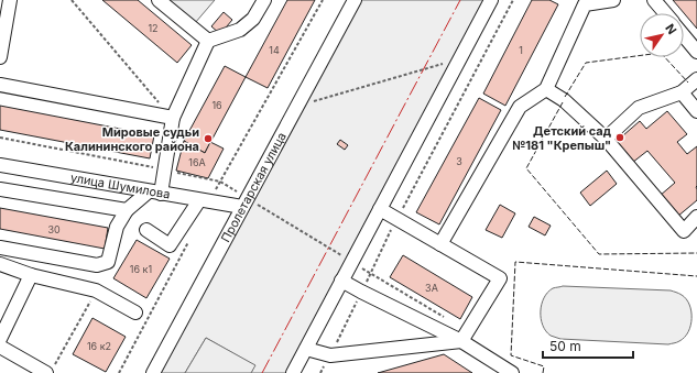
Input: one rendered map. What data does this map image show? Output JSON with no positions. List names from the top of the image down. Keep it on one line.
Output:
{"streets":{"street":["улица Шумилова","Пролетарская улица"]},"crossings":[["улица Шумилова","Пролетарская улица"]],"places":["Детский сад №181 \"Крепыш\"","Мировые судьи Калининского района"],"house_numbers":["12","14","1","16","3","16А","30","16 к1","3А","16 к2"],"scale_bar":"50 m","north":"top right"}
